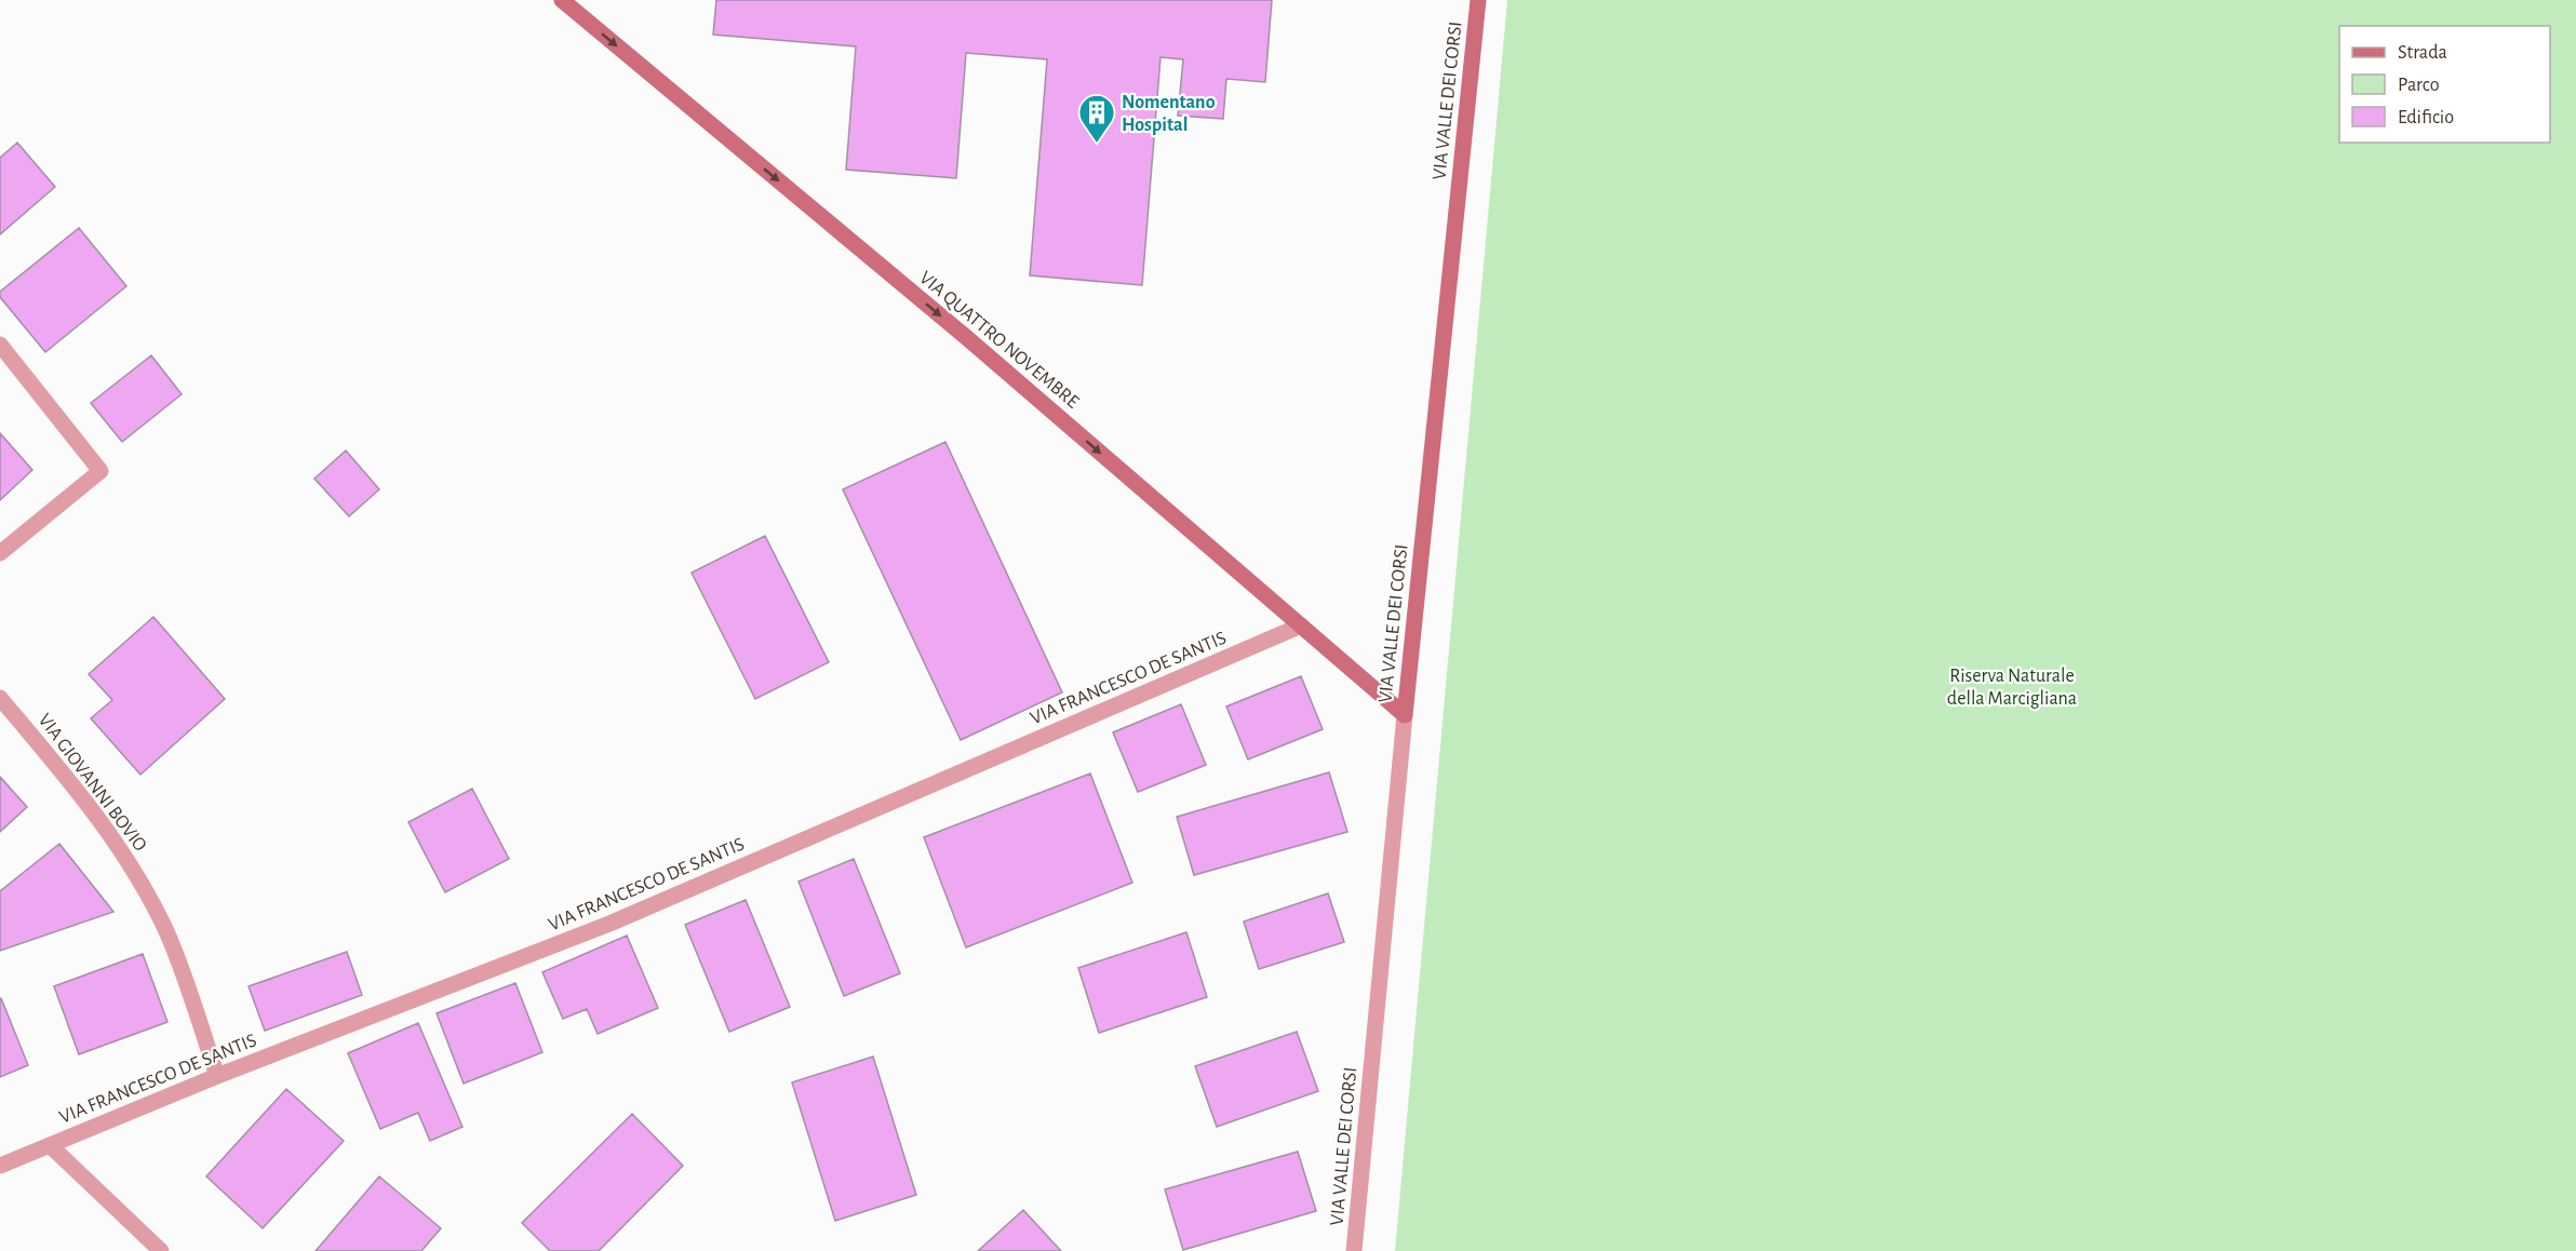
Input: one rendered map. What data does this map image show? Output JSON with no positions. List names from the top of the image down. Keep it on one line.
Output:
{"streets":{"street":["VIA VALLE DEI CORSI","VIA QUATTRO NOVEMBRE","VIA FRANCESCO DE SANTIS","VIA GIOVANNI BOVIO"]},"crossings":[["VIA VALLE DEI CORSI","VIA QUATTRO NOVEMBRE"],["VIA QUATTRO NOVEMBRE","VIA FRANCESCO DE SANTIS"],["VIA FRANCESCO DE SANTIS","VIA GIOVANNI BOVIO"]],"one_way":["VIA QUATTRO NOVEMBRE"],"parks":["Riserva Naturale della Marcigliana"],"places":{"building":["Nomentano Hospital"]},"legend":["Strada","Parco","Edificio"]}
